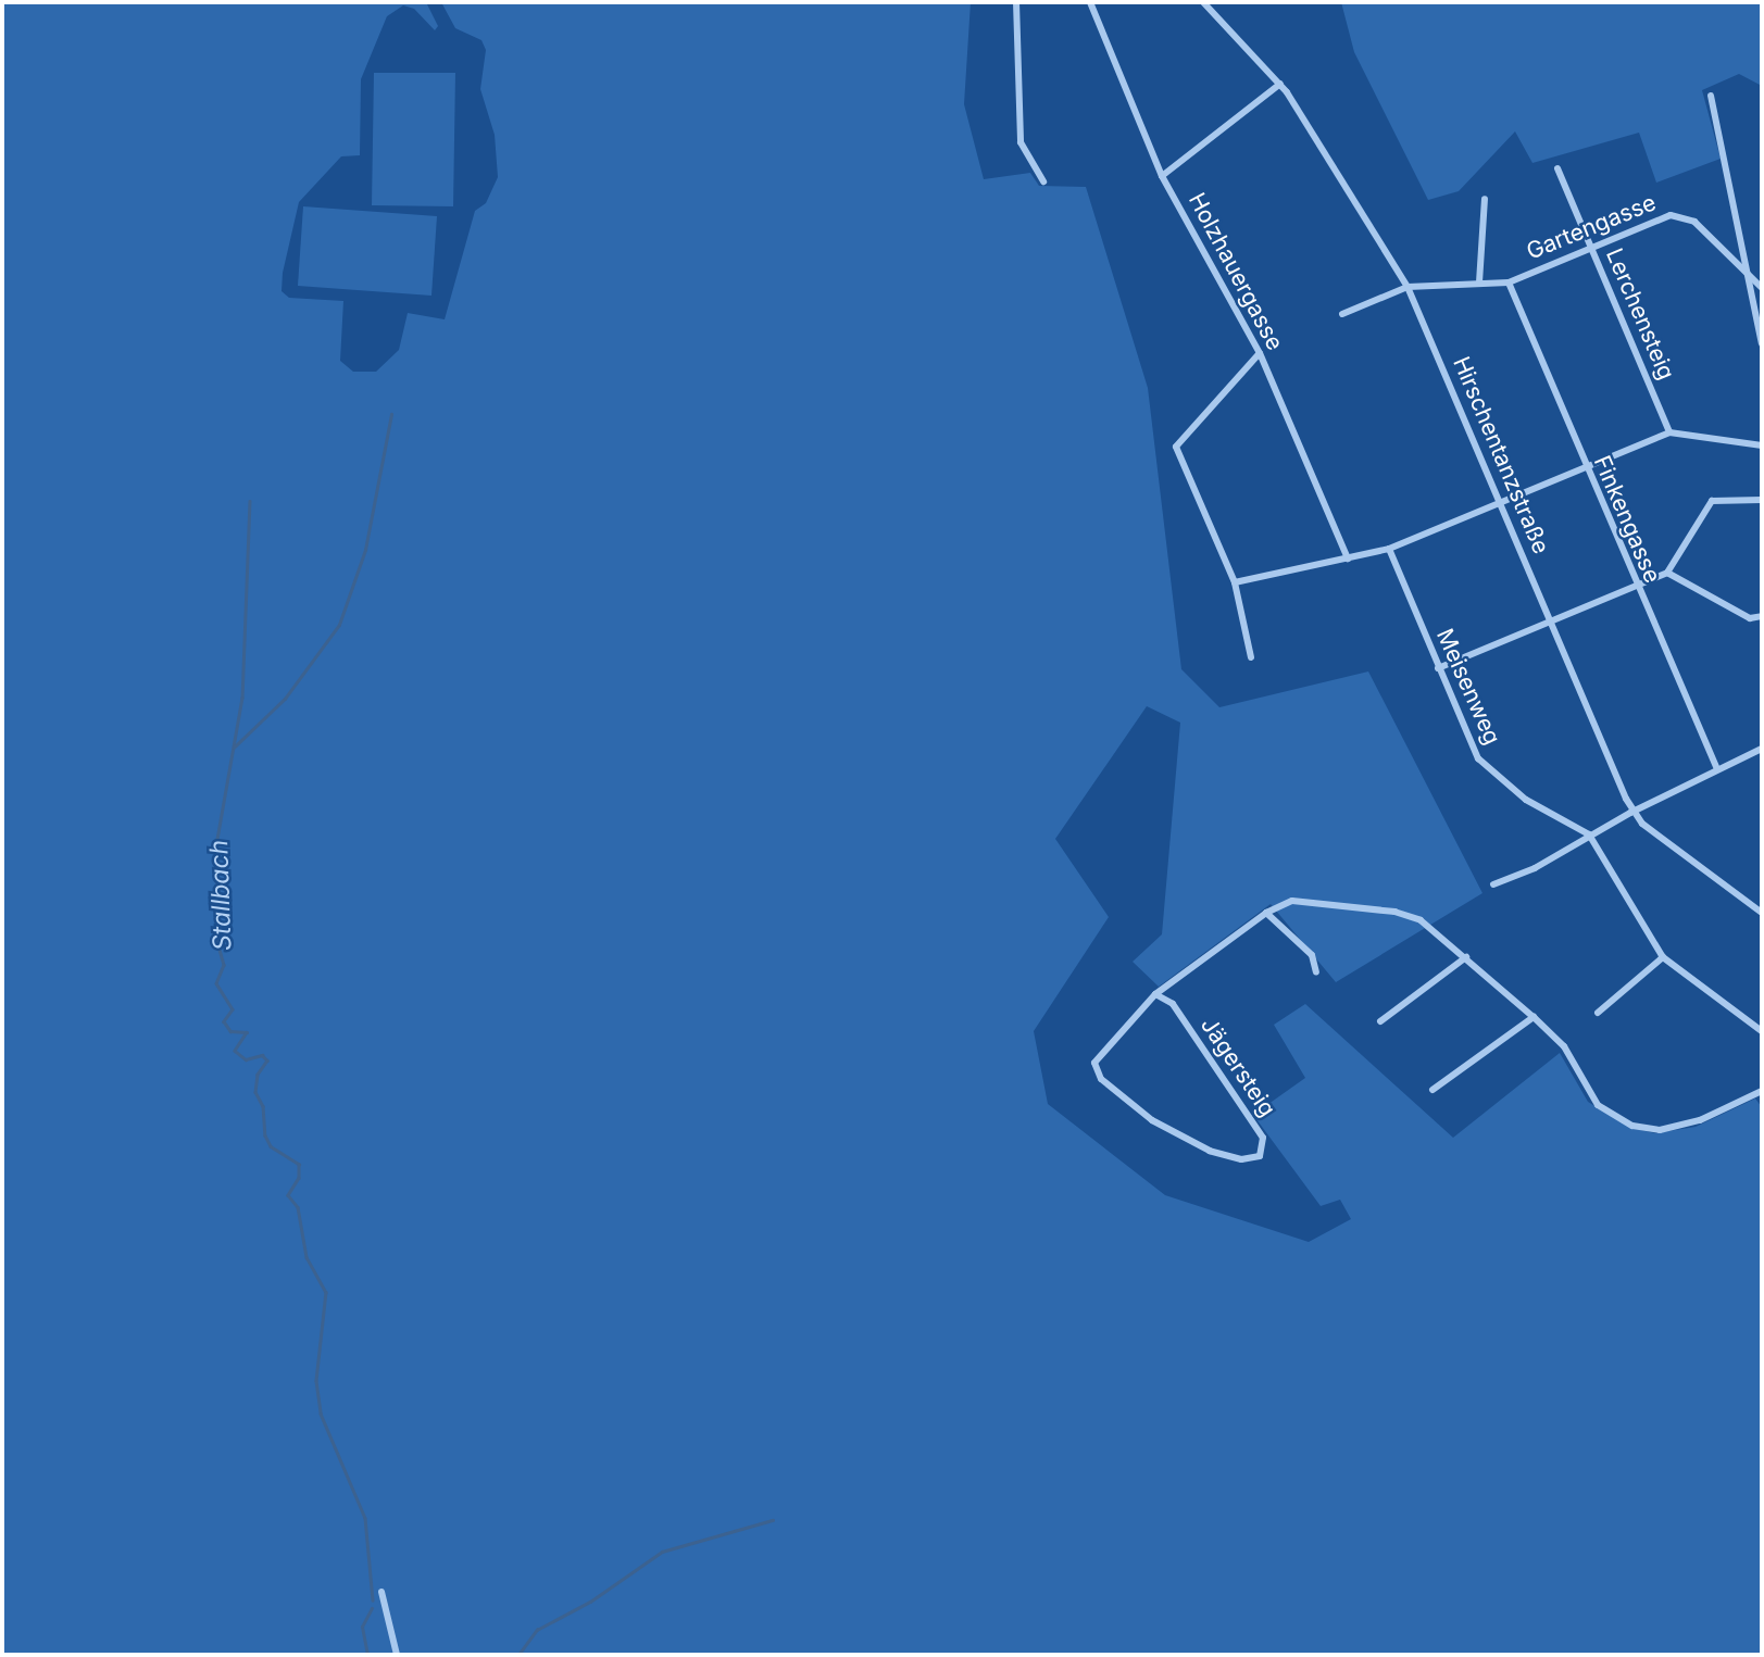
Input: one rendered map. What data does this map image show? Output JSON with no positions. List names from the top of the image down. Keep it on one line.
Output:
{"streets":{"street":["Gartengasse","Holzhauergasse","Lerchensteig","Hirschentanzstraße","Finkengasse","Meisenweg","Jägersteig"]},"crossings":[["Gartengasse","Lerchensteig"],["Gartengasse","Hirschentanzstraße"],["Gartengasse","Finkengasse"]],"water":["Stallbach"]}
